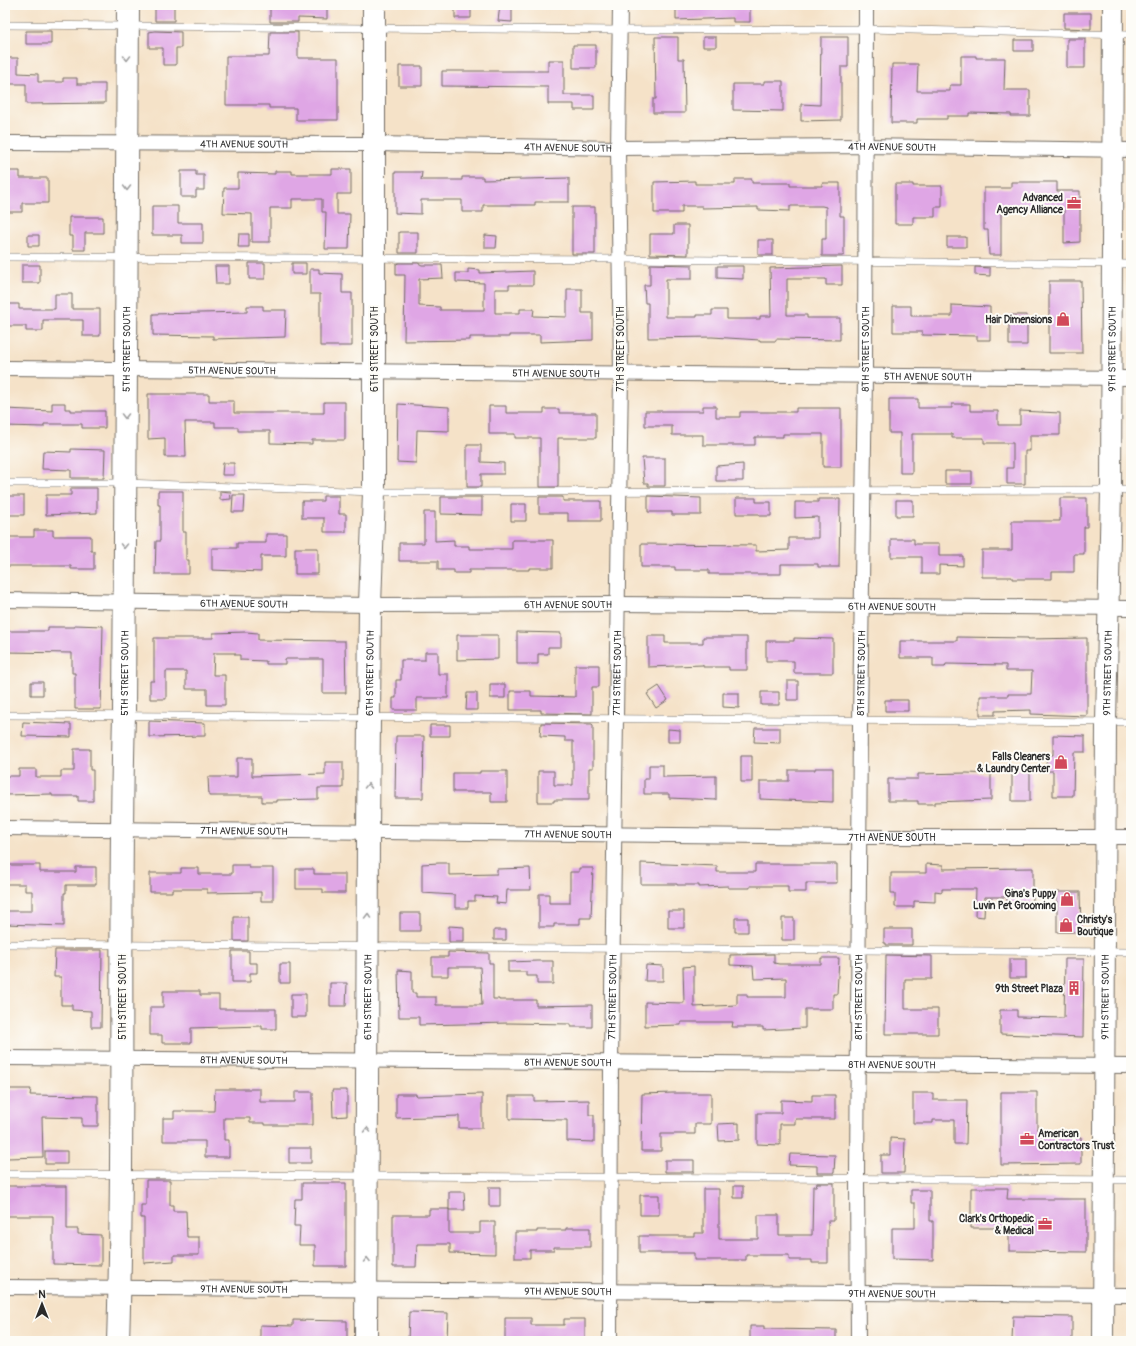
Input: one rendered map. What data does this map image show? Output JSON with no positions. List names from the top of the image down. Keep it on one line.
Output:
{"streets":{"main road":["5TH STREET SOUTH","6TH STREET SOUTH","9TH STREET SOUTH"],"street":["4TH AVENUE SOUTH","7TH STREET SOUTH","8TH STREET SOUTH","5TH AVENUE SOUTH","6TH AVENUE SOUTH","7TH AVENUE SOUTH","8TH AVENUE SOUTH","9TH AVENUE SOUTH"]},"crossings":[["4TH AVENUE SOUTH","5TH STREET SOUTH"],["4TH AVENUE SOUTH","6TH STREET SOUTH"],["4TH AVENUE SOUTH","7TH STREET SOUTH"],["4TH AVENUE SOUTH","8TH STREET SOUTH"],["4TH AVENUE SOUTH","9TH STREET SOUTH"],["5TH STREET SOUTH","5TH AVENUE SOUTH"],["5TH STREET SOUTH","6TH AVENUE SOUTH"],["5TH STREET SOUTH","7TH AVENUE SOUTH"],["5TH STREET SOUTH","8TH AVENUE SOUTH"],["5TH STREET SOUTH","9TH AVENUE SOUTH"],["6TH STREET SOUTH","5TH AVENUE SOUTH"],["6TH STREET SOUTH","6TH AVENUE SOUTH"],["6TH STREET SOUTH","7TH AVENUE SOUTH"],["6TH STREET SOUTH","8TH AVENUE SOUTH"],["6TH STREET SOUTH","9TH AVENUE SOUTH"],["7TH STREET SOUTH","5TH AVENUE SOUTH"],["7TH STREET SOUTH","6TH AVENUE SOUTH"],["7TH STREET SOUTH","7TH AVENUE SOUTH"],["7TH STREET SOUTH","8TH AVENUE SOUTH"],["7TH STREET SOUTH","9TH AVENUE SOUTH"],["8TH STREET SOUTH","5TH AVENUE SOUTH"],["8TH STREET SOUTH","6TH AVENUE SOUTH"],["8TH STREET SOUTH","7TH AVENUE SOUTH"],["8TH STREET SOUTH","8TH AVENUE SOUTH"],["8TH STREET SOUTH","9TH AVENUE SOUTH"],["9TH STREET SOUTH","5TH AVENUE SOUTH"],["9TH STREET SOUTH","6TH AVENUE SOUTH"],["9TH STREET SOUTH","7TH AVENUE SOUTH"],["9TH STREET SOUTH","8TH AVENUE SOUTH"],["9TH STREET SOUTH","9TH AVENUE SOUTH"]],"one_way":["5TH STREET SOUTH"],"places":{"office":["Advanced Agency Alliance","American Contractors Trust","Clark's Orthopedic & Medical"],"shop":["Hair Dimensions","Falls Cleaners & Laundry Center","Gina's Puppy Luvin Pet Grooming","Christy's Boutique"],"building":["9th Street Plaza"]},"north":"top"}
